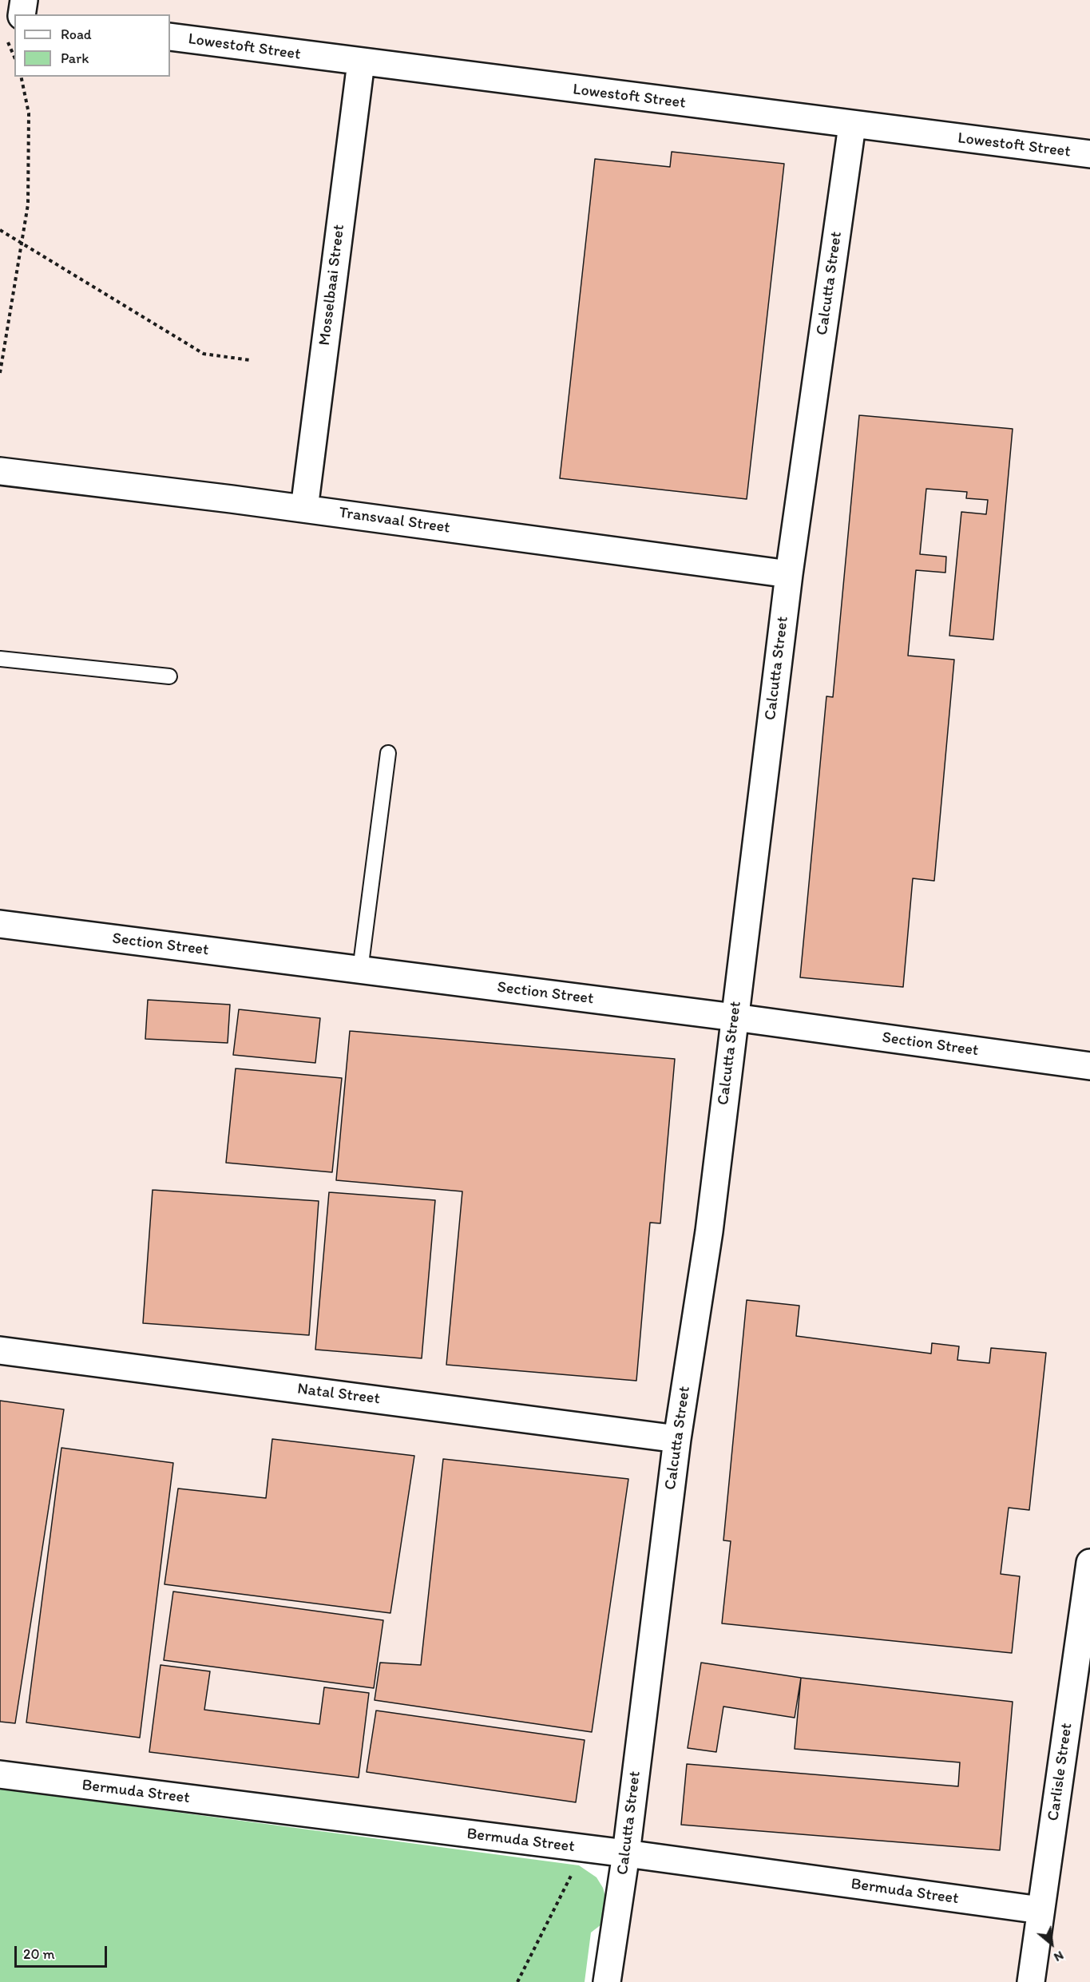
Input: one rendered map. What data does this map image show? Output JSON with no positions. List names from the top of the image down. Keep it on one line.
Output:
{"streets":{"street":["Lowestoft Street","Calcutta Street","Mosselbaai Street","Transvaal Street","Section Street","Natal Street","Carlisle Street","Bermuda Street"]},"crossings":[["Lowestoft Street","Calcutta Street"],["Lowestoft Street","Mosselbaai Street"],["Calcutta Street","Transvaal Street"],["Calcutta Street","Section Street"],["Calcutta Street","Natal Street"],["Calcutta Street","Bermuda Street"],["Mosselbaai Street","Transvaal Street"],["Carlisle Street","Bermuda Street"]],"legend":["Road","Park"],"scale_bar":"20 m","north":"bottom right"}
